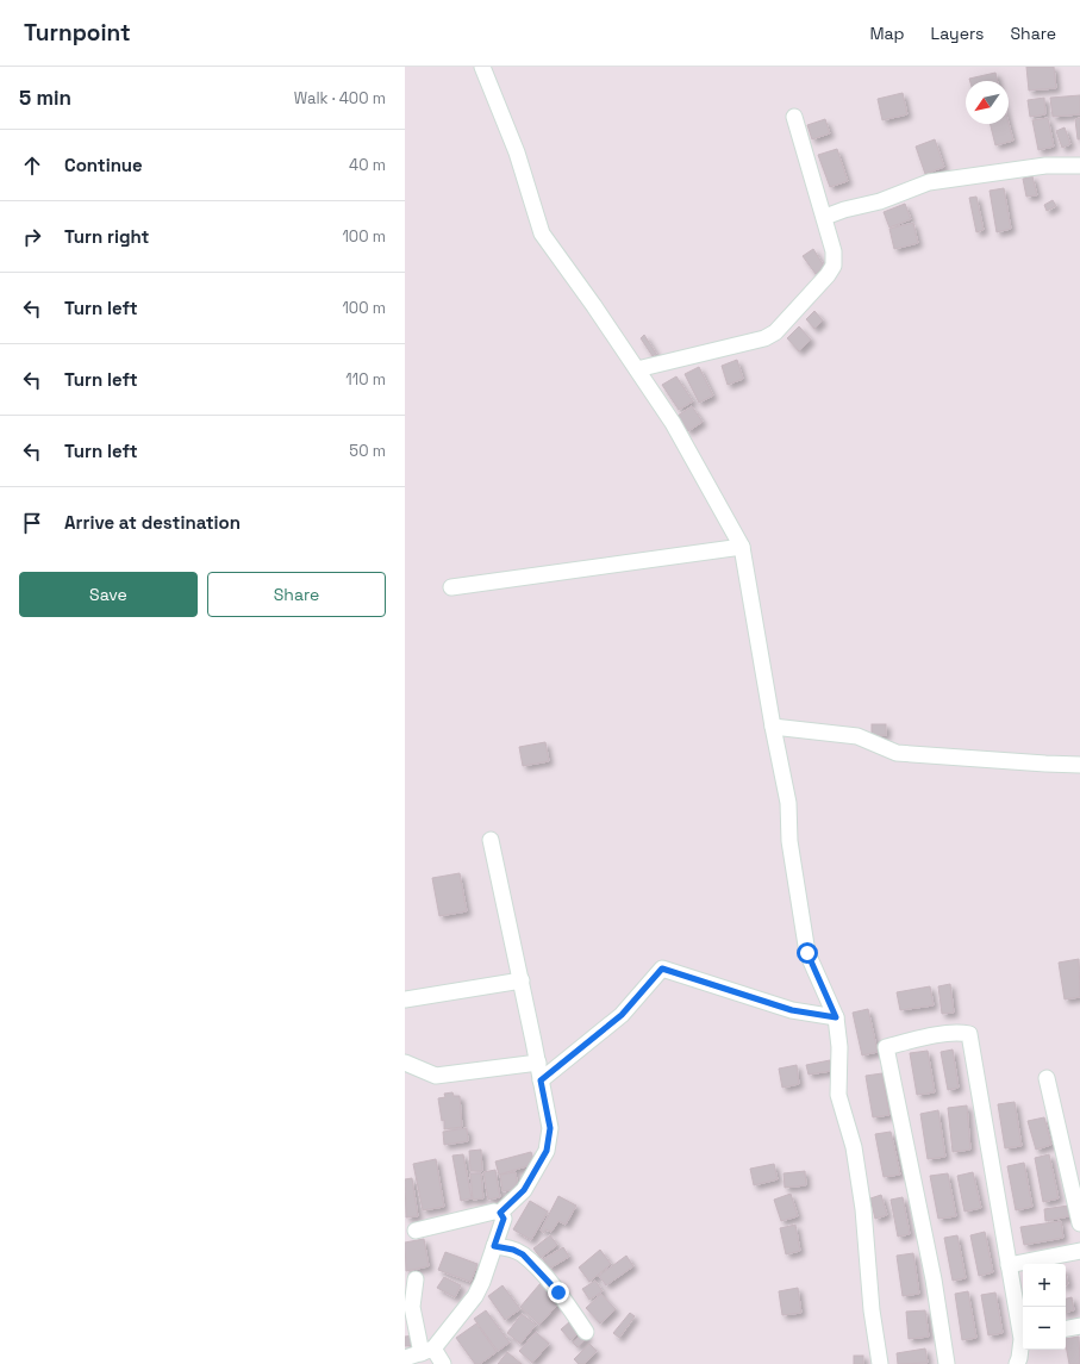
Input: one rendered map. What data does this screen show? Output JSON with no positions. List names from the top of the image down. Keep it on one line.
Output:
{"north":"bottom left","page":{"header":"Turnpoint","nav":["Map","Layers","Share"],"heading":["5 min","Walk · 400 m"],"list":[["Continue","40 m"],["Turn right","100 m"],["Turn left","100 m"],["Turn left","110 m"],["Turn left","50 m"],"Arrive at destination"],"buttons":["Save","Share"],"map_buttons":["+","−"]}}
